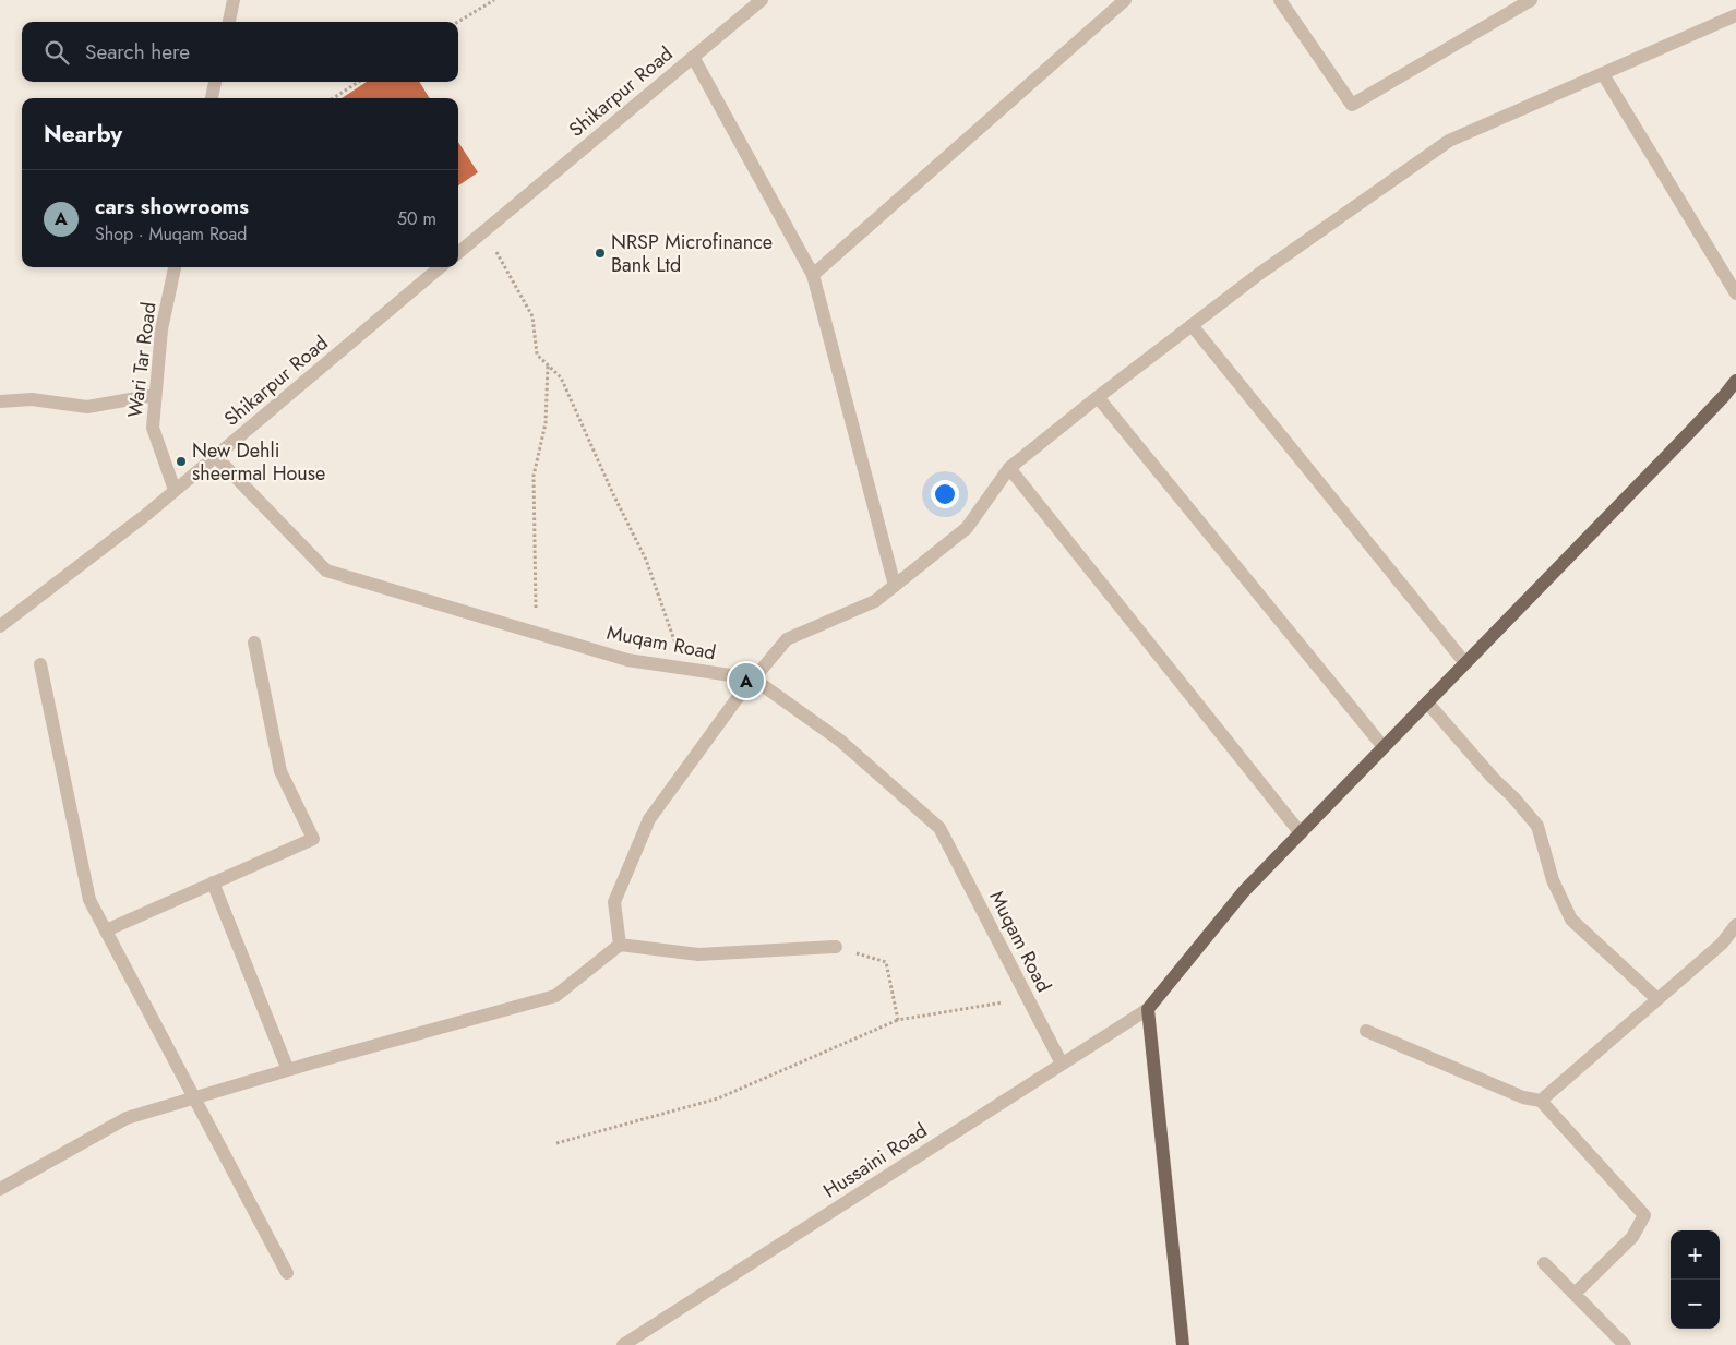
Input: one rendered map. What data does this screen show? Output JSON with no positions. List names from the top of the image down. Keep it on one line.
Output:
{"streets":{"street":["Shikarpur Road","Wari Tar Road","Muqam Road","Hussaini Road"]},"crossings":[["Shikarpur Road","Wari Tar Road"],["Shikarpur Road","Muqam Road"],["Muqam Road","Hussaini Road"]],"places":["NRSP Microfinance Bank Ltd","New Dehli sheermal House"],"page":{"search":"Search here","heading":"Nearby","list":[{"mark":"A","name":"cars showrooms","note":"Shop · Muqam Road","value":"50 m"}],"pins":"A","map_buttons":["+","−"]}}
